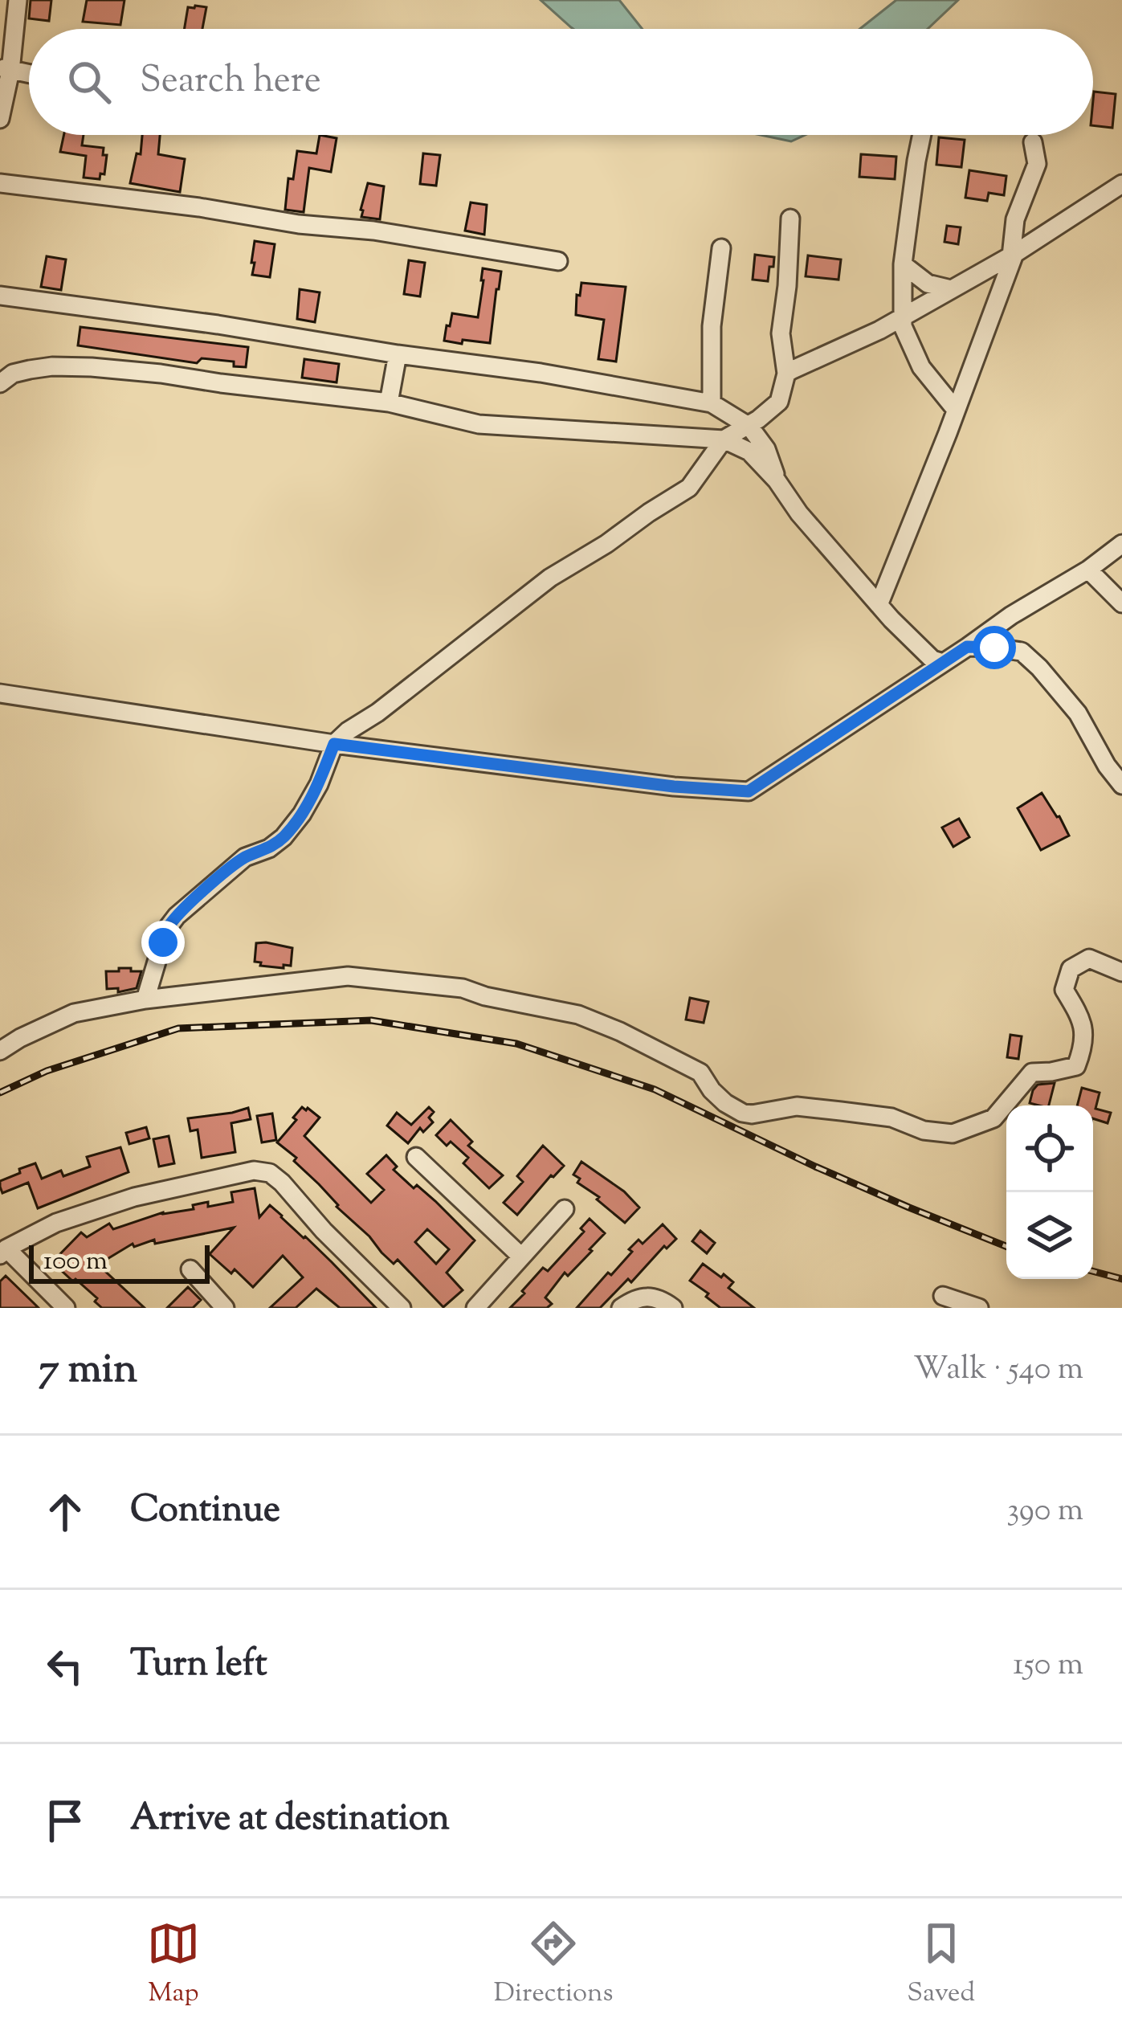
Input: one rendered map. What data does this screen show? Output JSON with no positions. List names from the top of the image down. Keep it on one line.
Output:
{"scale_bar":"100 m","page":{"search":"Search here","scale":"100 m","heading":["7 min","Walk · 540 m"],"list":[["Continue","390 m"],["Turn left","150 m"],"Arrive at destination"],"nav":["Map","Directions","Saved"]}}
